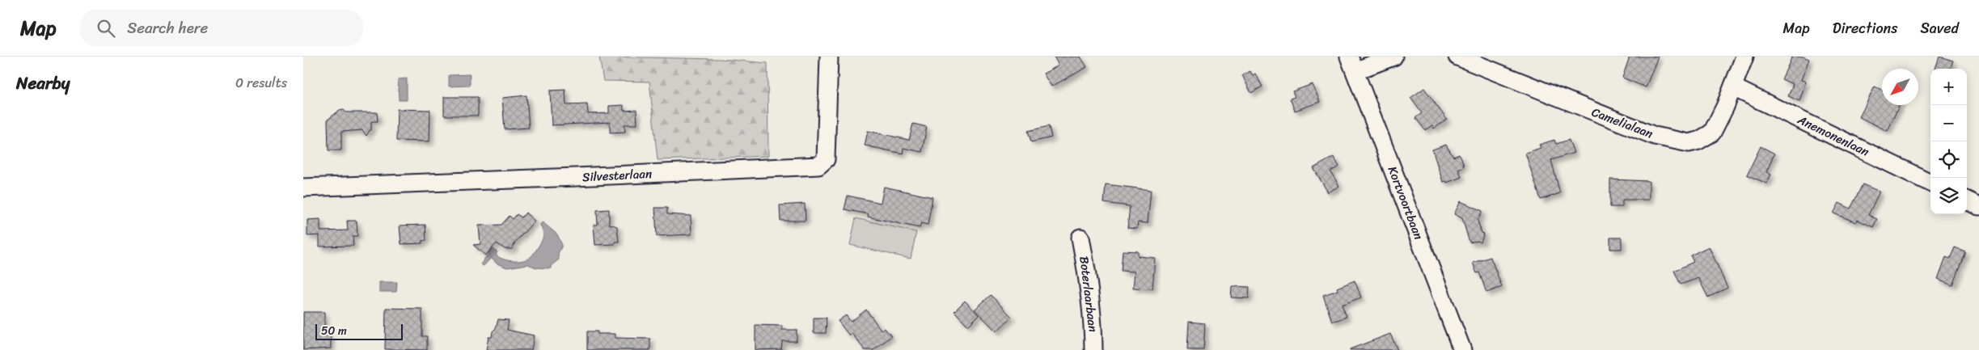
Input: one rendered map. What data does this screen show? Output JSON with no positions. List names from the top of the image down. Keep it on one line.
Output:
{"streets":{"street":["Camelialaan","Anemonenlaan","Silvesterlaan","Kortvoortbaan","Boterlaarbaan"]},"crossings":[["Camelialaan","Anemonenlaan"]],"scale_bar":"50 m","north":"bottom left","page":{"header":"Map","search":"Search here","nav":["Map","Directions","Saved"],"heading":["Nearby","0 results"],"map_buttons":["+","−"],"scale":"50 m"}}
